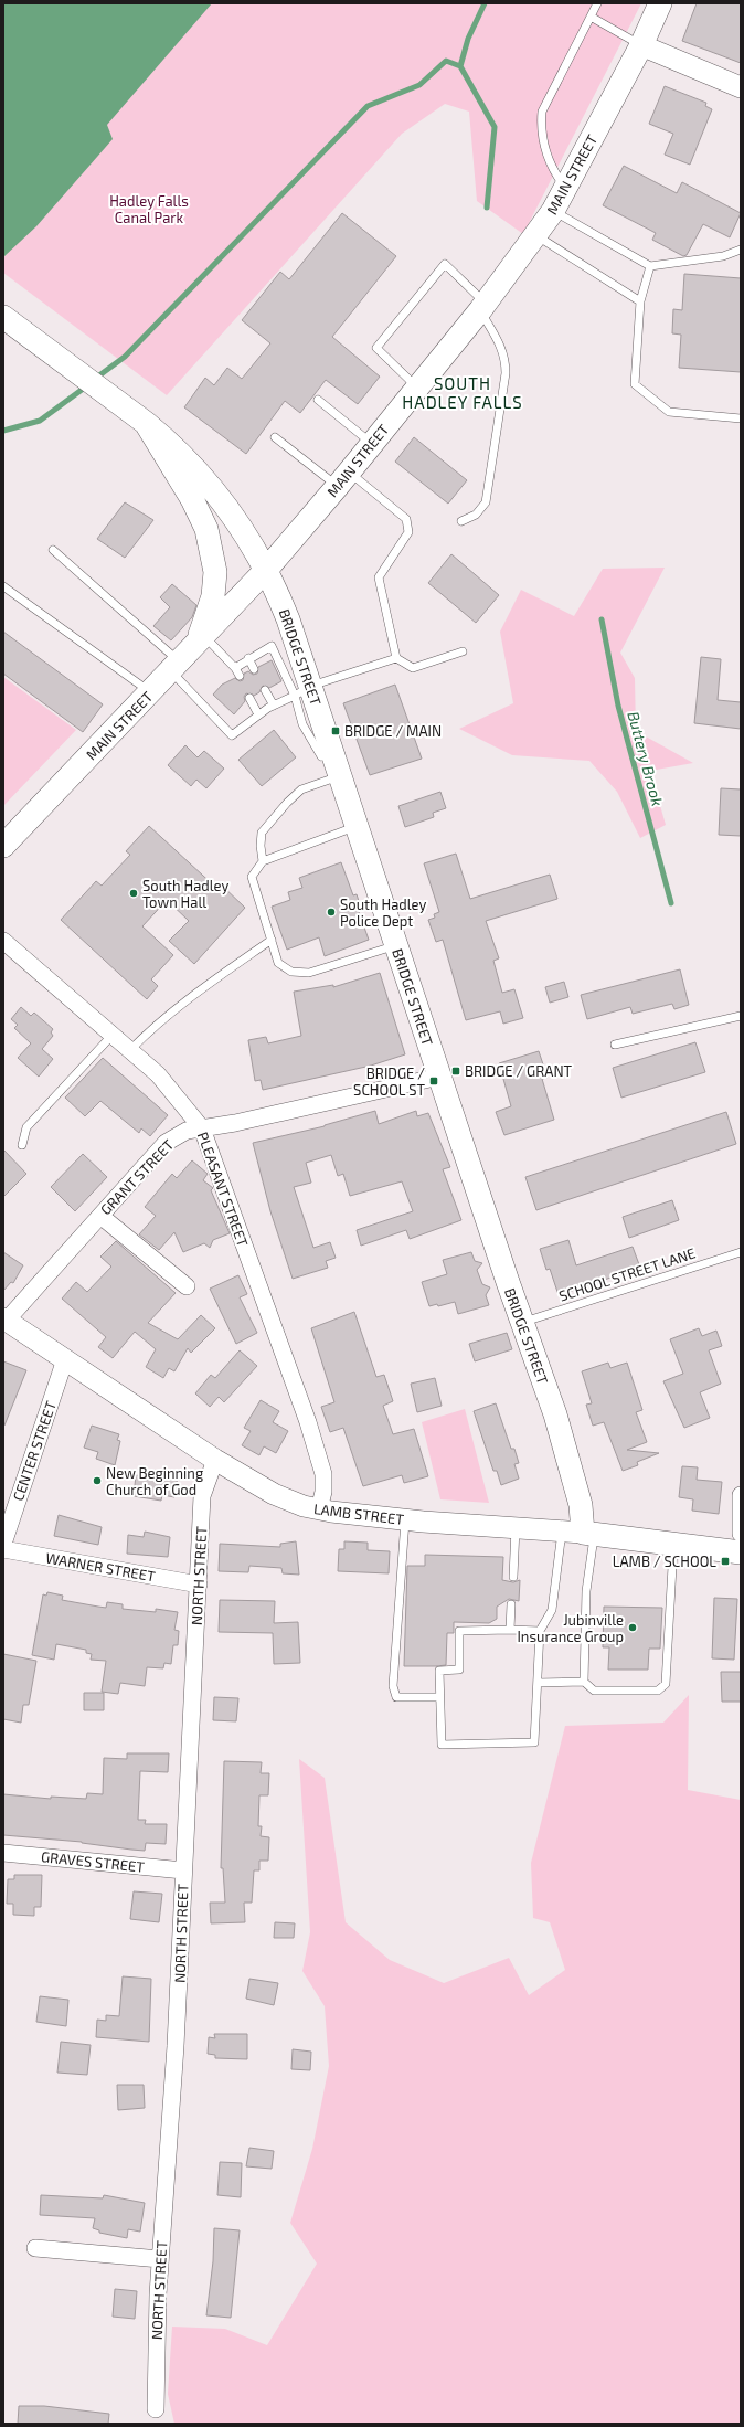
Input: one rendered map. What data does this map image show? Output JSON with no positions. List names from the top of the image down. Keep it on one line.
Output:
{"streets":{"main road":["MAIN STREET","BRIDGE STREET","LAMB STREET"],"street":["GRANT STREET","PLEASANT STREET","CENTER STREET","WARNER STREET","NORTH STREET","GRAVES STREET"],"lane":["SCHOOL STREET LANE"]},"crossings":[["MAIN STREET","BRIDGE STREET"],["BRIDGE STREET","GRANT STREET"],["BRIDGE STREET","SCHOOL STREET LANE"],["BRIDGE STREET","LAMB STREET"],["GRANT STREET","PLEASANT STREET"],["GRANT STREET","LAMB STREET"],["PLEASANT STREET","LAMB STREET"],["CENTER STREET","LAMB STREET"],["LAMB STREET","NORTH STREET"],["WARNER STREET","NORTH STREET"],["NORTH STREET","GRAVES STREET"]],"districts":["SOUTH HADLEY FALLS"],"water":["Buttery Brook"],"parks":["Hadley Falls Canal Park"],"places":{"transit":["BRIDGE / MAIN","BRIDGE / GRANT","BRIDGE / SCHOOL ST","LAMB / SCHOOL"],"other":["South Hadley Town Hall","South Hadley Police Dept","New Beginning Church of God","Jubinville Insurance Group"]}}
